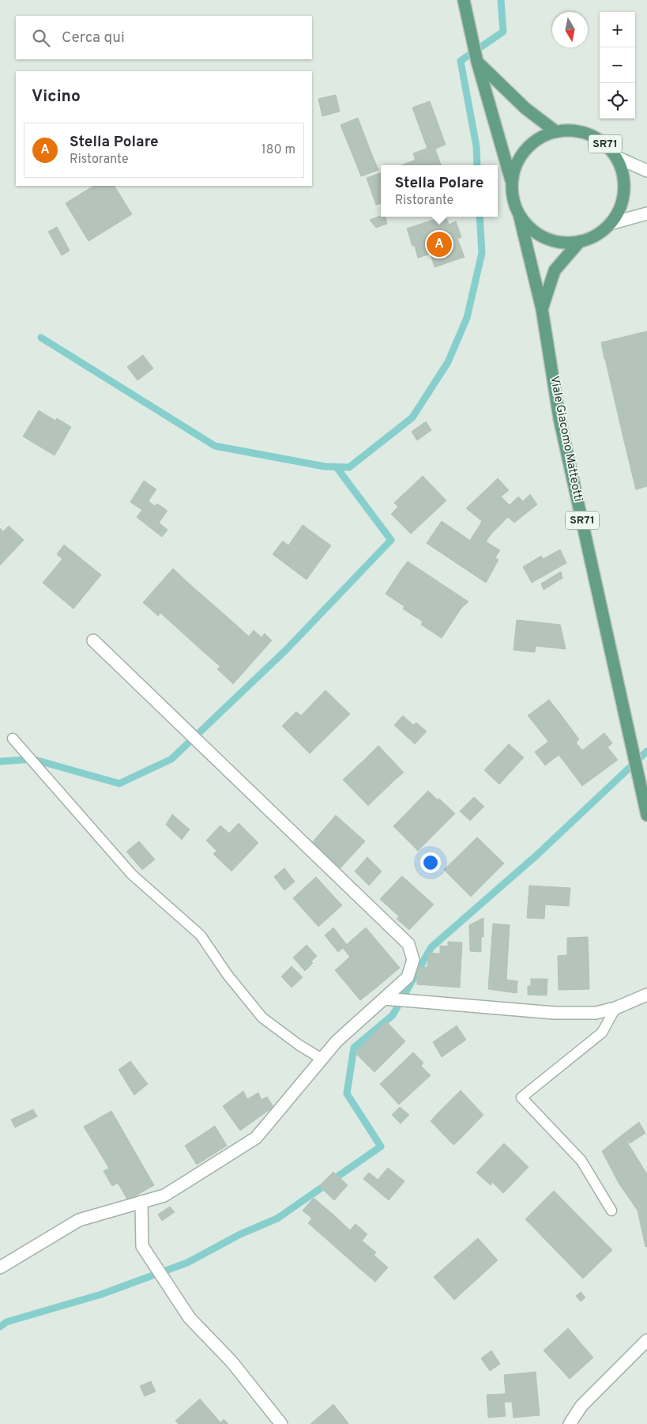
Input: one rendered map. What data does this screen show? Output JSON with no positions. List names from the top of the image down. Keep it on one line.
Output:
{"streets":{"main road":["SR71","Viale Giacomo Matteotti"]},"north":"bottom","page":{"map_buttons":["+","−"],"search":"Cerca qui","heading":"Vicino","list":[{"mark":"A","name":"Stella Polare","note":"Ristorante","value":"180 m"}],"popup":["Stella Polare","Ristorante"],"pins":"A"}}
